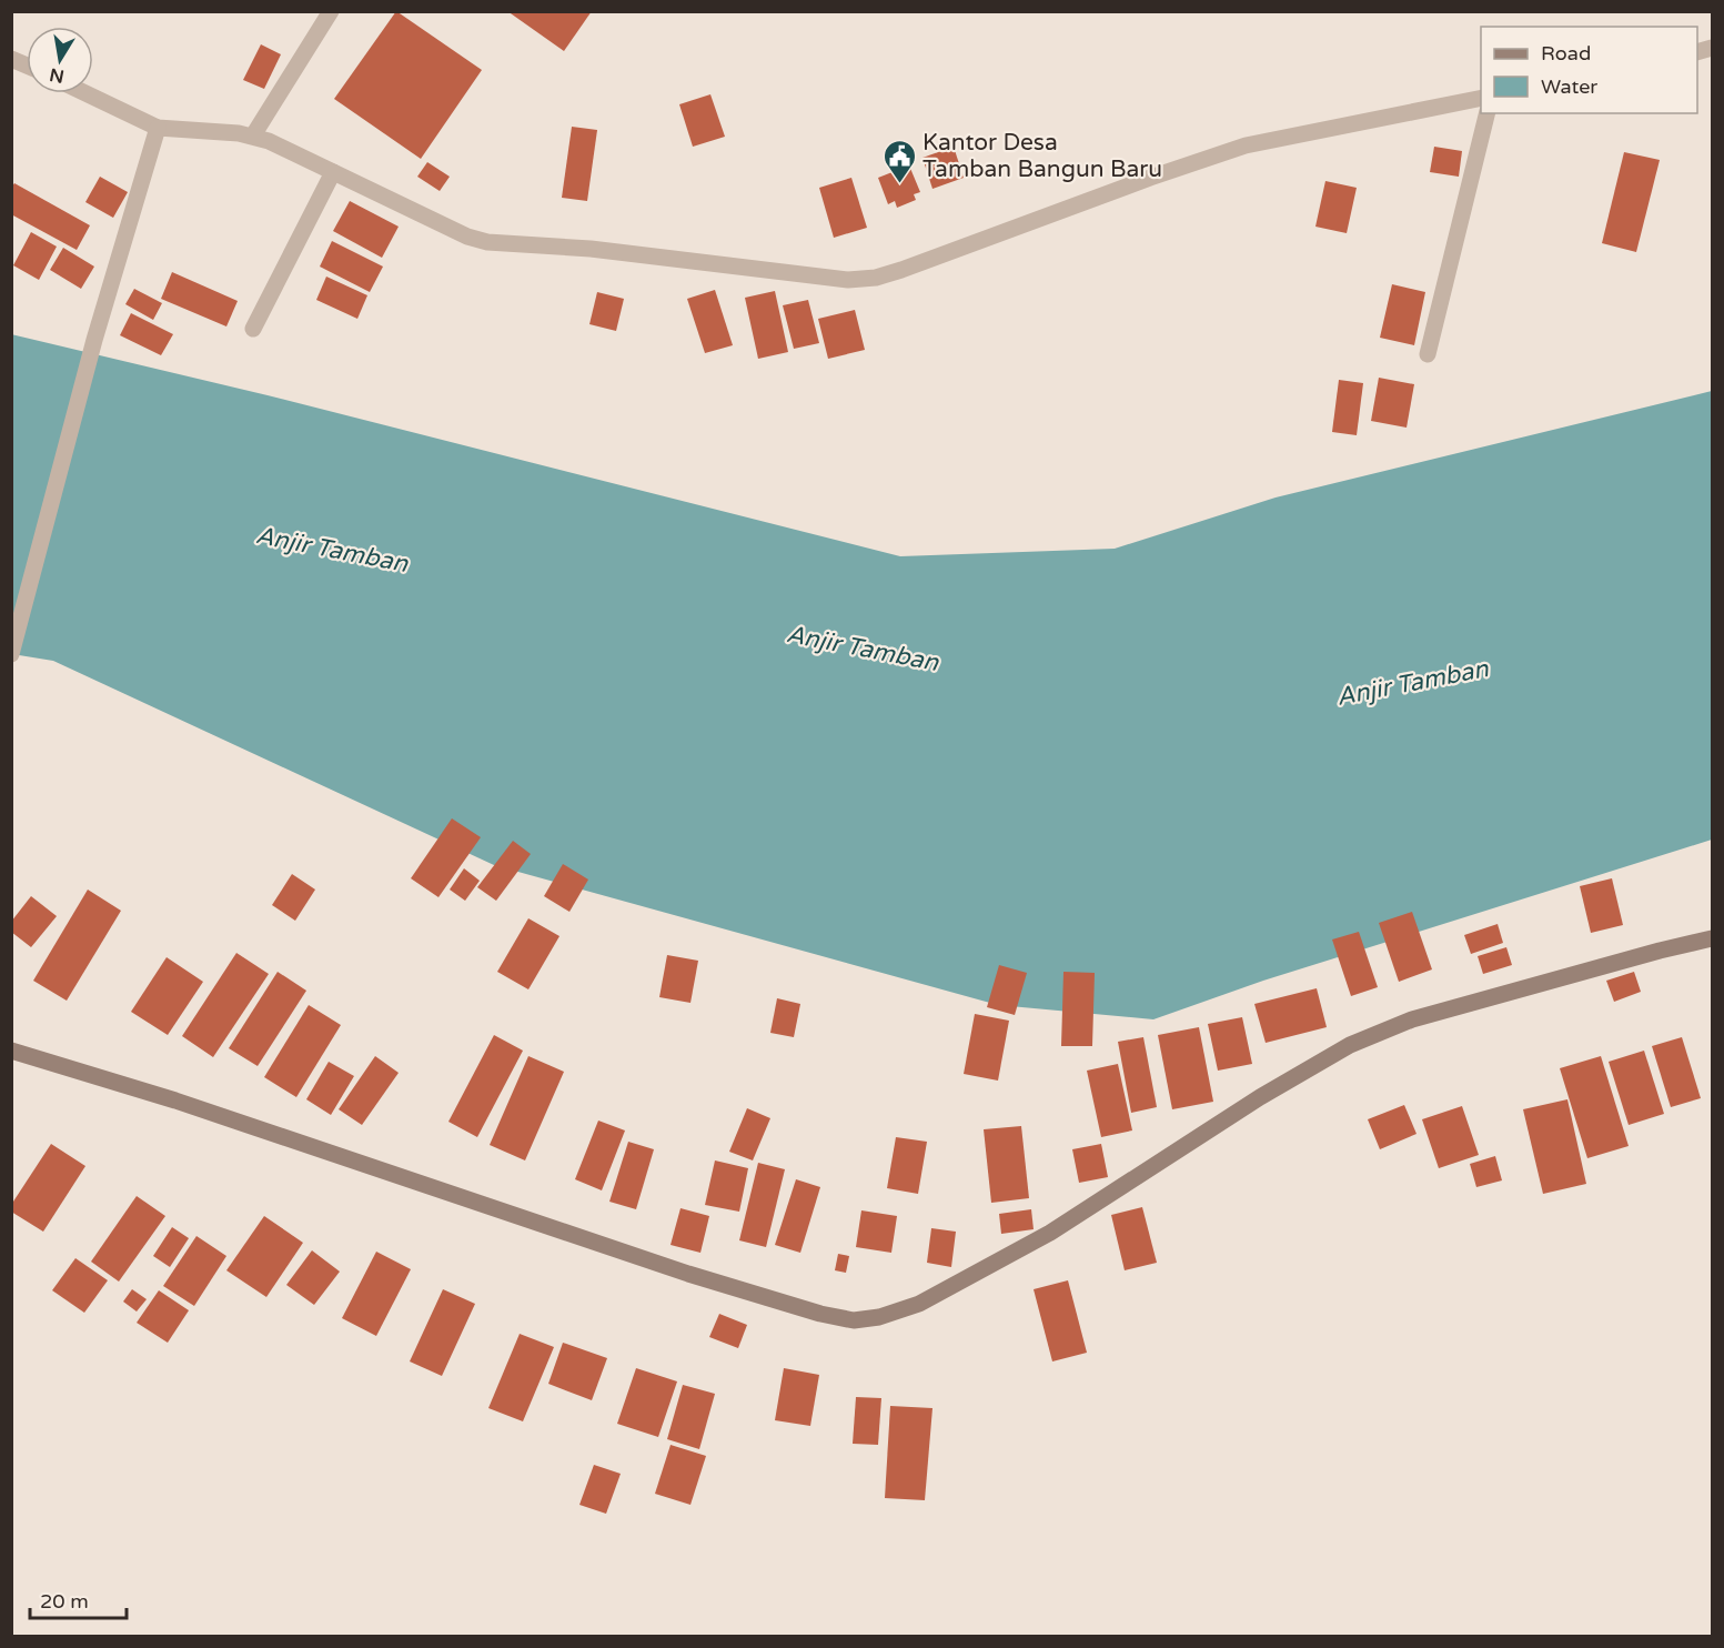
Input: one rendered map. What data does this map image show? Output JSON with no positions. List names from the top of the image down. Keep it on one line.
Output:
{"water":["Anjir Tamban"],"places":{"public building":["Kantor Desa Tamban Bangun Baru"]},"legend":["Road","Water"],"scale_bar":"20 m","north":"bottom"}
